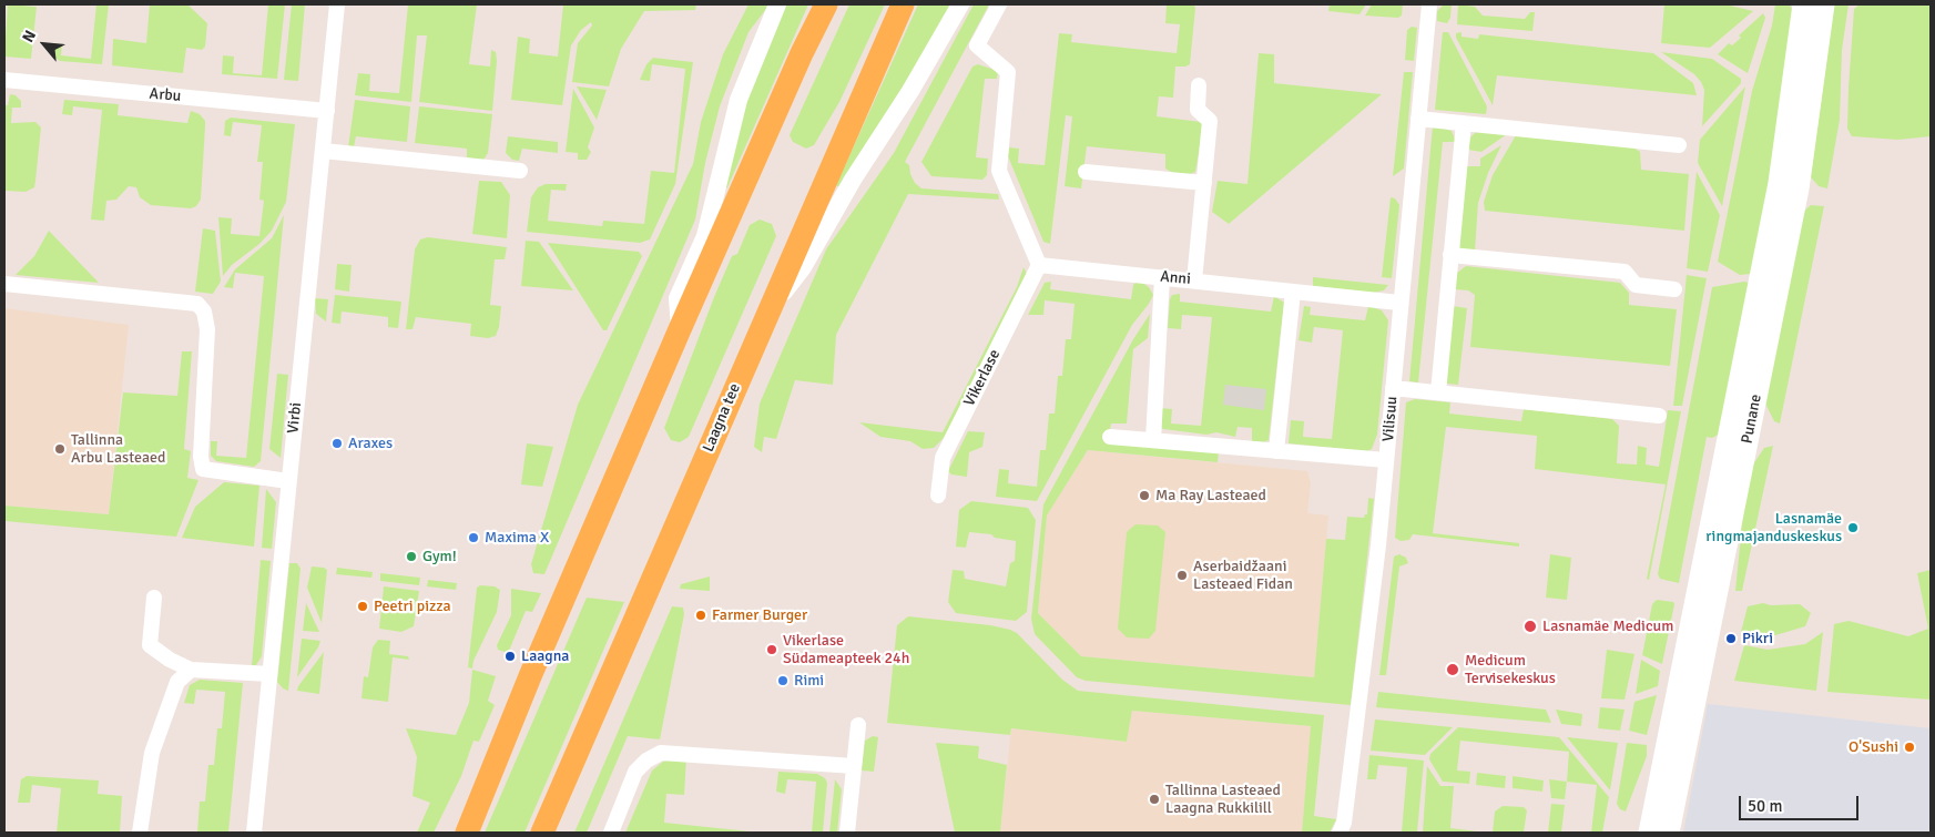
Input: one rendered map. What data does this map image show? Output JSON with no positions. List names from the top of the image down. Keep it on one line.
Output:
{"streets":{"main road":["Laagna tee","Punane"],"street":["Arbu","Anni","Vikerlase","Virbi","Vilisuu"]},"crossings":[["Arbu","Virbi"],["Anni","Vikerlase"],["Anni","Vilisuu"]],"places":["Araxes","Tallinna Arbu Lasteaed","Ma Ray Lasteaed","Lasnamäe ringmajanduskeskus","Maxima X","Gym!","Aserbaidžaani Lasteaed Fidan","Peetri pizza","Farmer Burger","Lasnamäe Medicum","Pikri","Vikerlase Südameapteek 24h","Laagna","Medicum Tervisekeskus","Rimi","O'Sushi","Tallinna Lasteaed Laagna Rukkilill"],"scale_bar":"50 m","north":"top left"}
